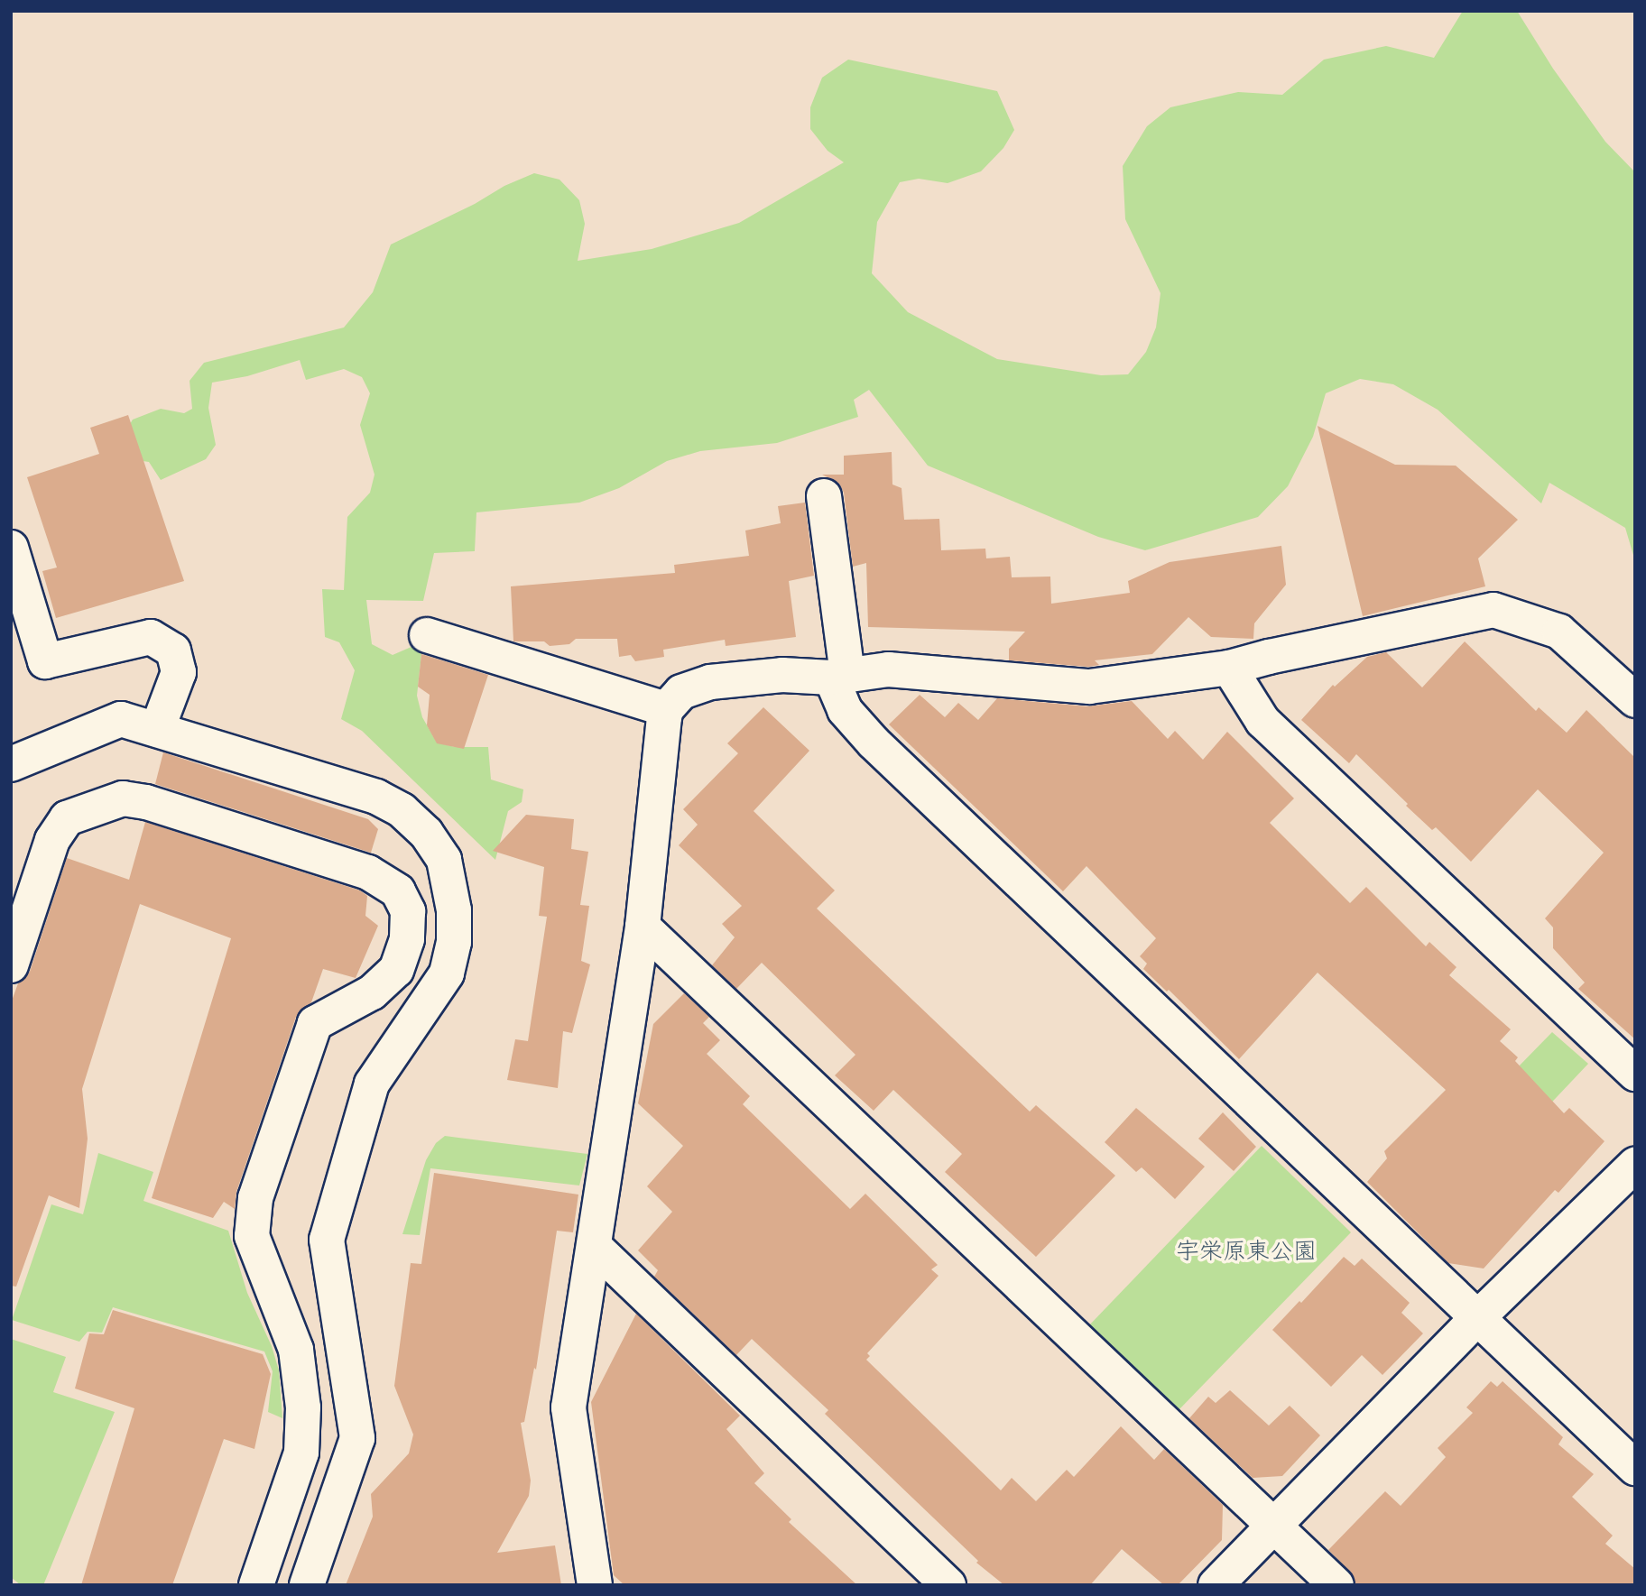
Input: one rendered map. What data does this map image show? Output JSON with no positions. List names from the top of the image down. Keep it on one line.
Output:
{"parks":["宇栄原東公園"]}
